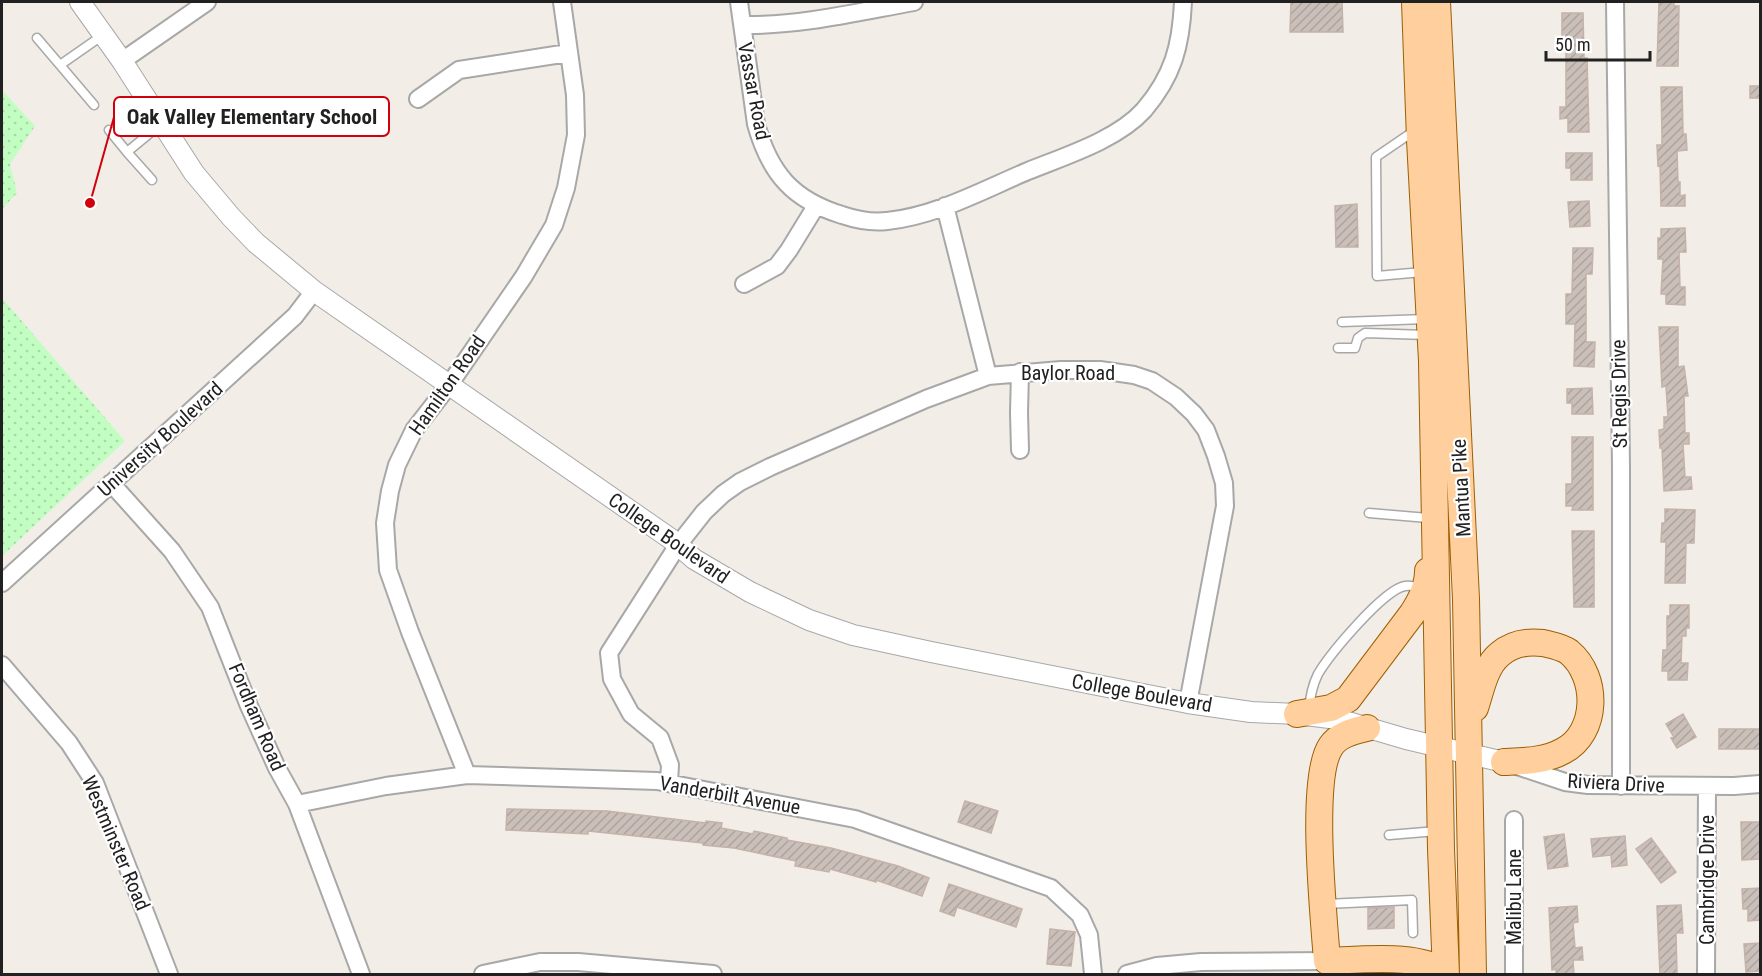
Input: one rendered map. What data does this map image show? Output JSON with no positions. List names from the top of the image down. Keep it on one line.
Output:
{"streets":{"main road":["Mantua Pike"],"street":["Vassar Road","Baylor Road","Hamilton Road","St Regis Drive","University Boulevard","College Boulevard","Fordham Road","Riviera Drive","Vanderbilt Avenue","Westminster Road","Cambridge Drive","Malibu Lane"]},"crossings":[["Baylor Road","College Boulevard"],["Baylor Road","Vanderbilt Avenue"],["Hamilton Road","College Boulevard"],["Hamilton Road","Vanderbilt Avenue"],["St Regis Drive","Riviera Drive"],["University Boulevard","College Boulevard"],["University Boulevard","Fordham Road"],["Mantua Pike","Riviera Drive"],["Fordham Road","Vanderbilt Avenue"],["Riviera Drive","Cambridge Drive"]],"places":["Oak Valley Elementary School"],"scale_bar":"50 m"}
